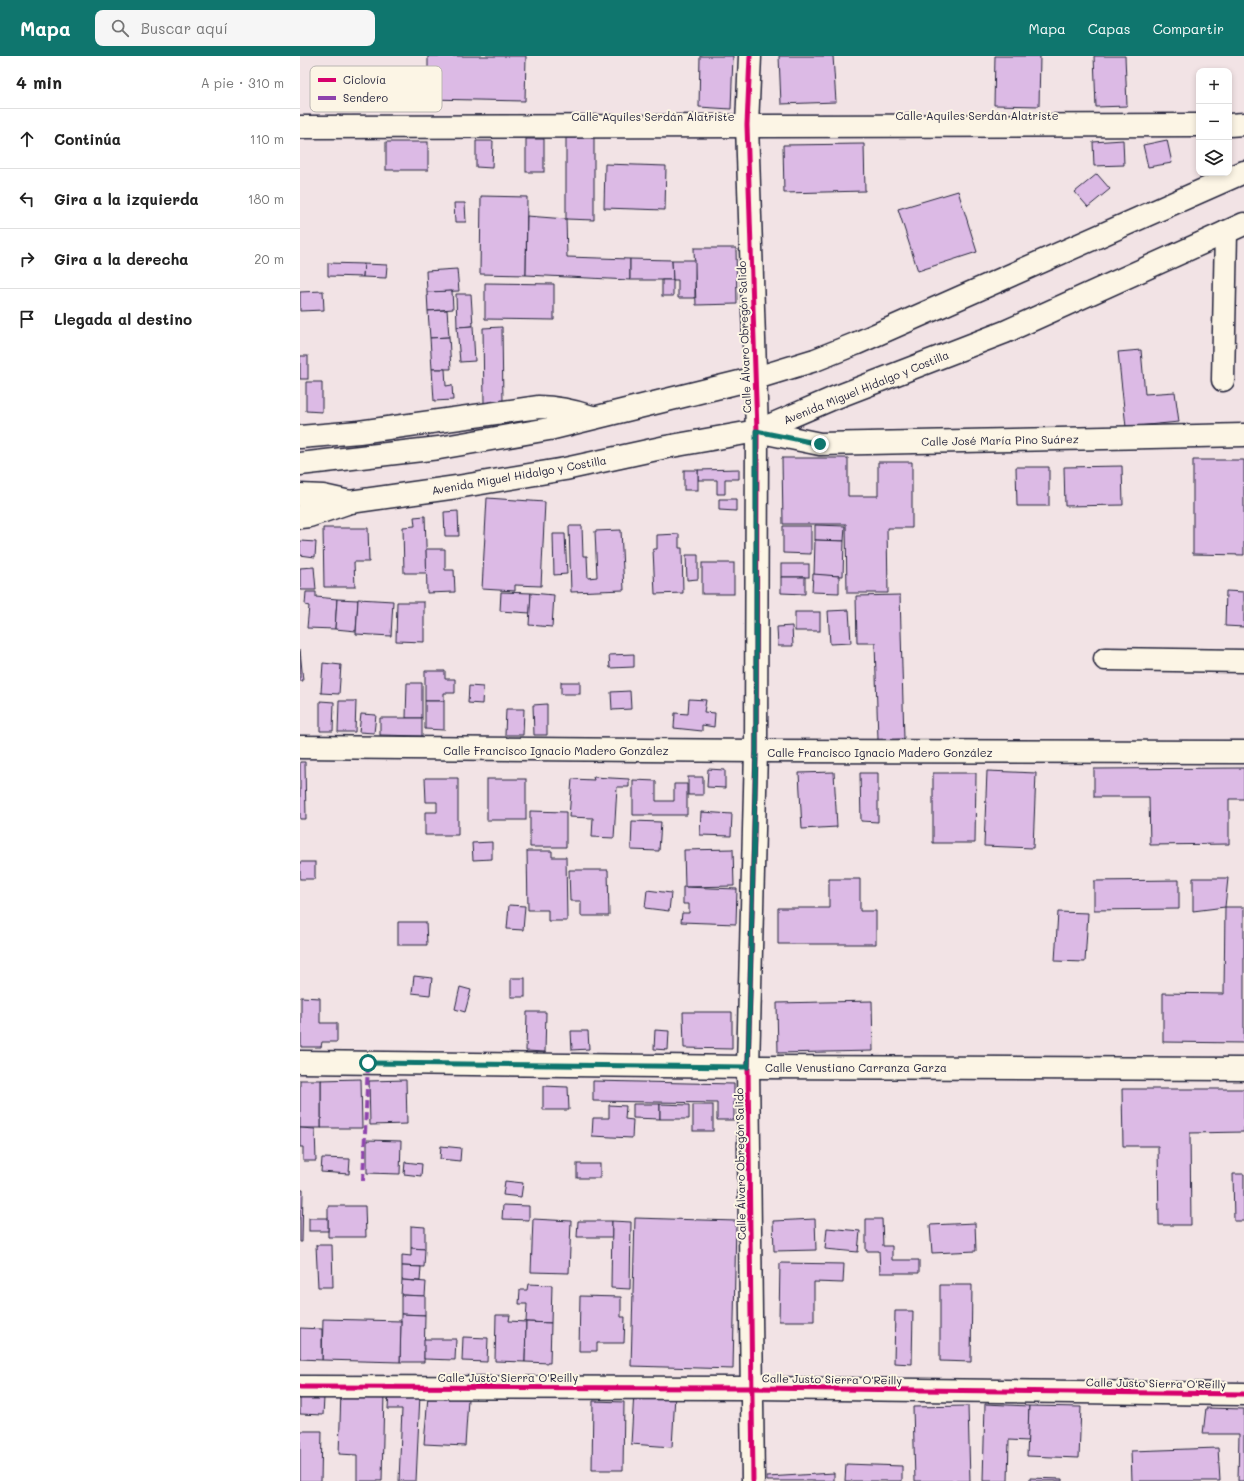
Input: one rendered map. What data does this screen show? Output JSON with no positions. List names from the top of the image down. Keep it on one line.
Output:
{"streets":{"street":["Calle Aquiles Serdán Alatriste","Calle Álvaro Obregón Salido","Avenida Miguel Hidalgo y Costilla","Calle José María Pino Suárez","Calle Francisco Ignacio Madero González","Calle Venustiano Carranza Garza","Calle Justo Sierra O'Reilly"]},"crossings":[["Calle Aquiles Serdán Alatriste","Calle Álvaro Obregón Salido"],["Calle Álvaro Obregón Salido","Avenida Miguel Hidalgo y Costilla"],["Calle Álvaro Obregón Salido","Calle José María Pino Suárez"],["Calle Álvaro Obregón Salido","Calle Francisco Ignacio Madero González"],["Calle Álvaro Obregón Salido","Calle Venustiano Carranza Garza"],["Calle Álvaro Obregón Salido","Calle Justo Sierra O'Reilly"],["Avenida Miguel Hidalgo y Costilla","Calle José María Pino Suárez"]],"legend":["Ciclovía","Sendero"],"page":{"header":"Mapa","search":"Buscar aquí","nav":["Mapa","Capas","Compartir"],"heading":["4 min","A pie · 310 m"],"map_buttons":["+","−"],"list":[["Continúa","110 m"],["Gira a la izquierda","180 m"],["Gira a la derecha","20 m"],"Llegada al destino"]}}
